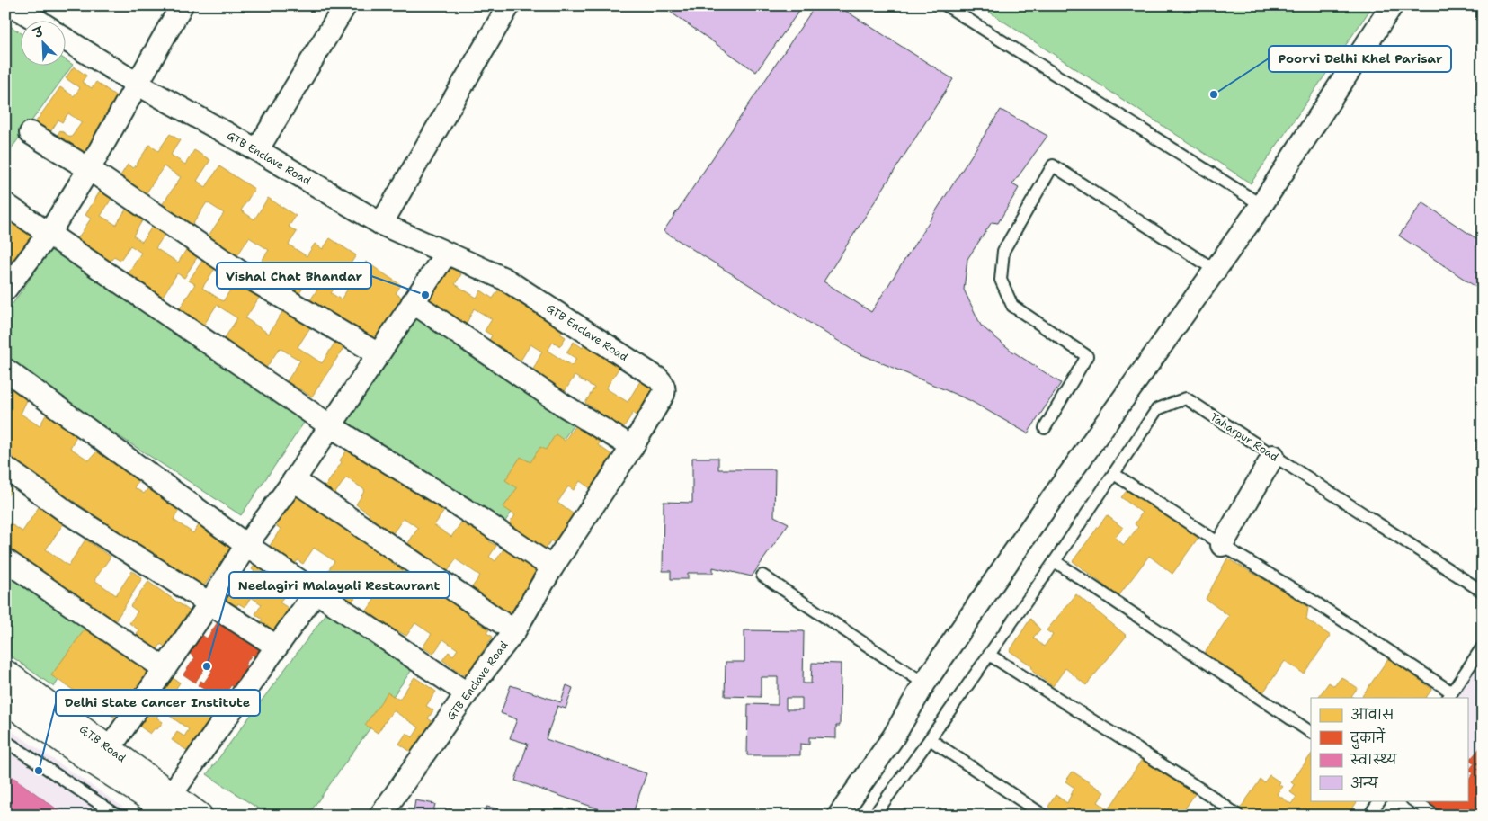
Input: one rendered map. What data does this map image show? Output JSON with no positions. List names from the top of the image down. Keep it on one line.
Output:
{"streets":{"main road":["G.T.B Road"],"street":["GTB Enclave Road"],"lane":["Taharpur Road"]},"places":["Poorvi Delhi Khel Parisar","Vishal Chat Bhandar","Neelagiri Malayali Restaurant","Delhi State Cancer Institute"],"legend":["आवास","दुकानें","स्वास्थ्य","अन्य"],"north":"top left"}
